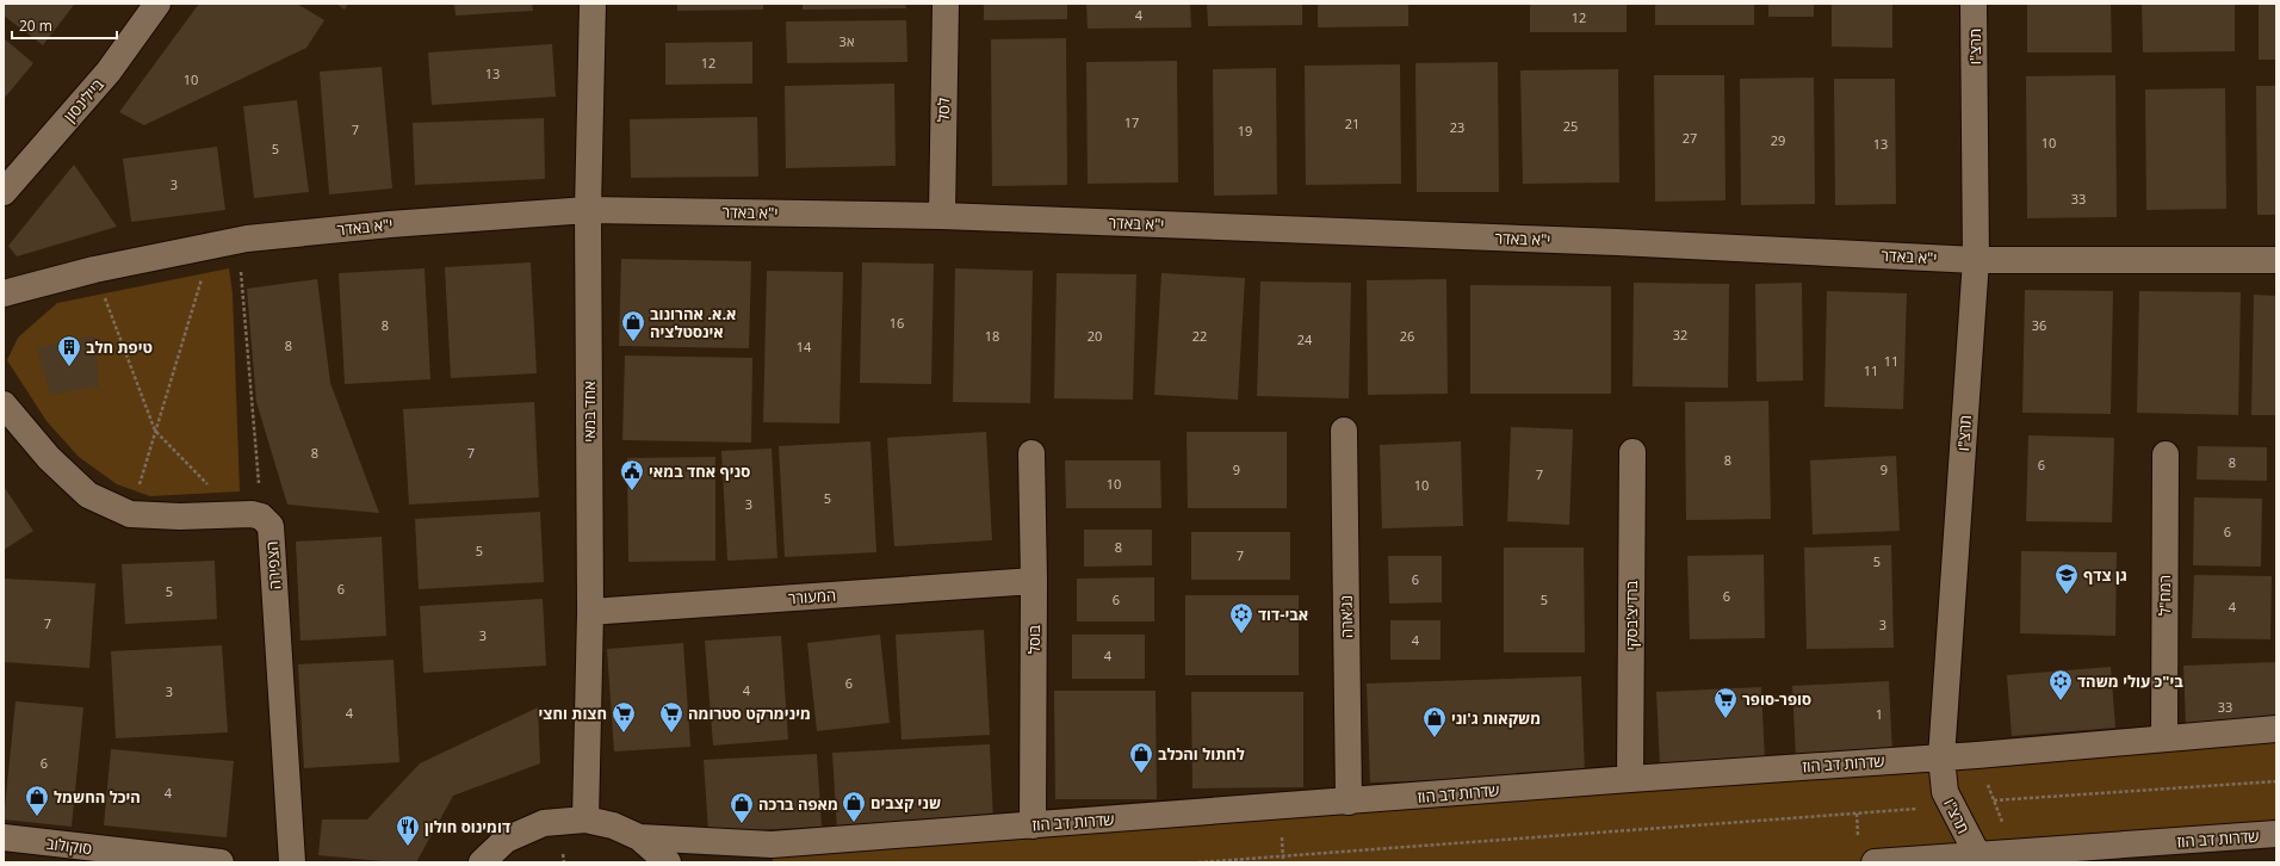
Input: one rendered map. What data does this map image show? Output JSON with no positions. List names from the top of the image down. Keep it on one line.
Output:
{"streets":{"street":["תרצ\"ו","ביילינסון","לסל","י\"א באדר","אחד במאי","הצפירה","רמח\"ל","המעורר","ברדיצ'בסקי","נג'ארה","בוסל","שדרות דב הוז","סוקולוב"]},"crossings":[["תרצ\"ו","י\"א באדר"],["תרצ\"ו","שדרות דב הוז"],["לסל","י\"א באדר"],["י\"א באדר","אחד במאי"],["אחד במאי","המעורר"],["רמח\"ל","שדרות דב הוז"],["המעורר","בוסל"],["ברדיצ'בסקי","שדרות דב הוז"],["נג'ארה","שדרות דב הוז"],["בוסל","שדרות דב הוז"]],"places":{"shop":["א.א. אהרונוב אינסטלציה","משקאות ג'וני","לחתול והכלב","היכל החשמל","שני קצבים","מאפה ברכה"],"building":["טיפת חלב"],"public building":["סניף אחד במאי"],"school or university":["גן צדף"],"synagogue":["אבי-דוד","בי\"כ עולי משהד"],"supermarket":["סופר-סופר","חצות וחצי","מינימרקט סטרומה"],"restaurant":["דומינוס חולון"]},"house_numbers":["4","12","3א","12","13","10","17","21","25","23","7","19","27","29","10","13","5","3","33","16","8","36","32","18","20","22","26","24","8","14","11","11","8","7","8","8","6","9","9","7","10","10","5","3","6","8","5","7","5","6","6","5","6","6","5","4","7","3","3","4","4","6","4","3","33","4","1","6","4"],"scale_bar":"20 m"}
